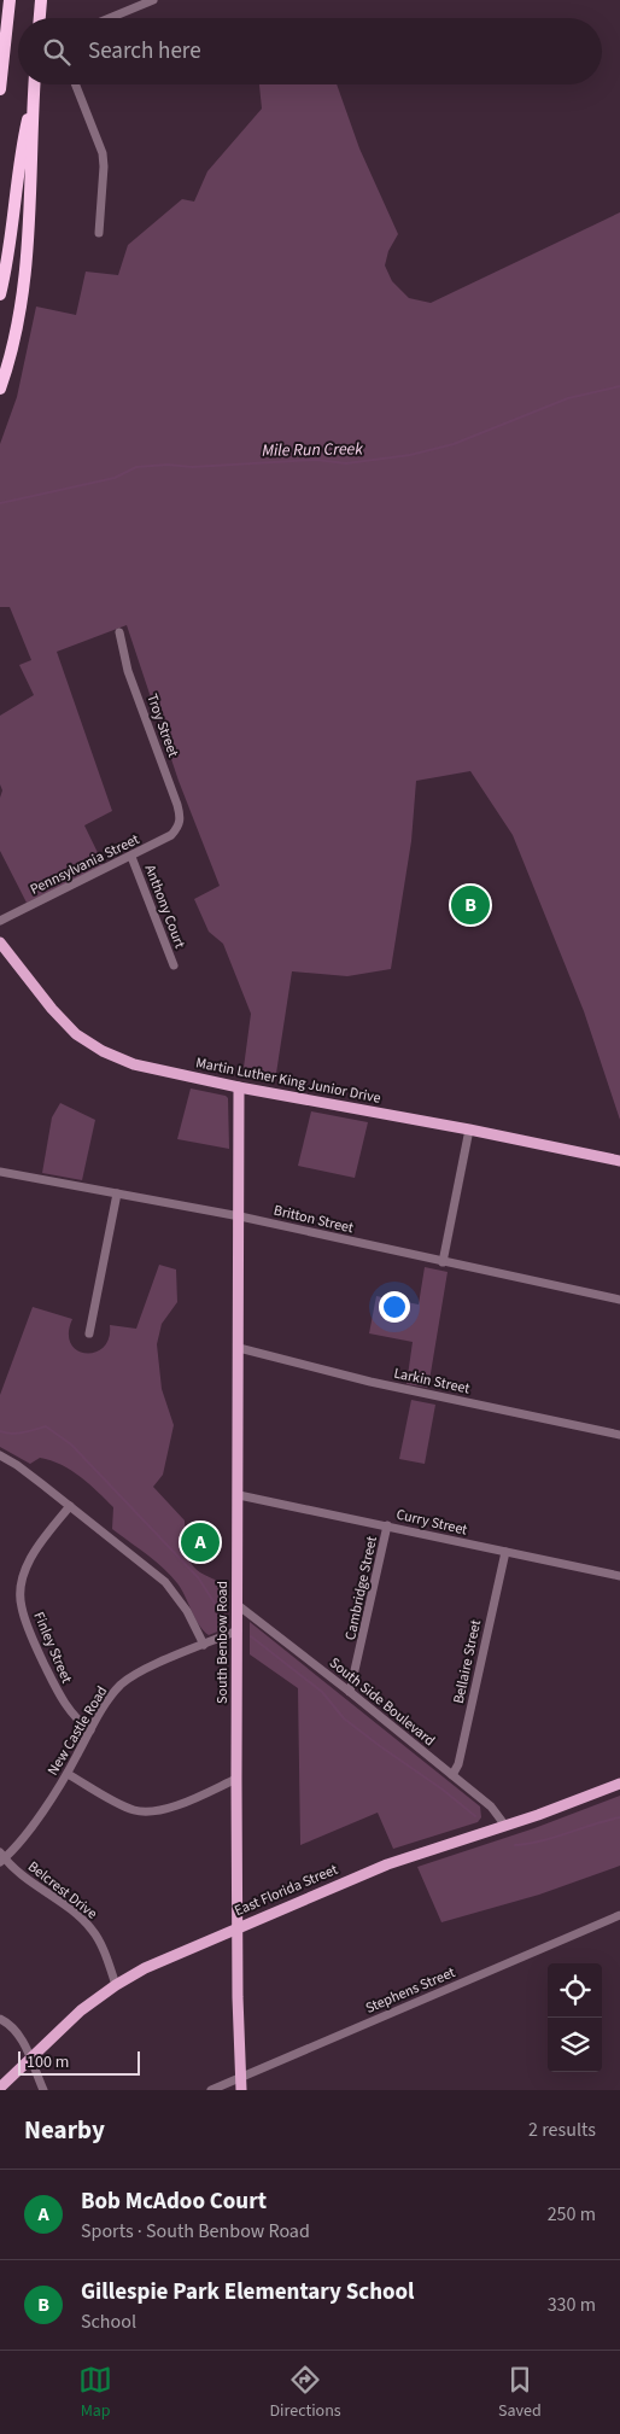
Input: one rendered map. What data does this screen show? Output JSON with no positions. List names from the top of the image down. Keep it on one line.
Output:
{"streets":{"main road":["Martin Luther King Junior Drive","South Benbow Road","East Florida Street"],"street":["Troy Street","Pennsylvania Street","Anthony Court","Britton Street","Larkin Street","Curry Street","Cambridge Street","Finley Street","Bellaire Street","South Side Boulevard","New Castle Road","Belcrest Drive","Stephens Street"]},"crossings":[["Troy Street","Pennsylvania Street"],["Pennsylvania Street","Anthony Court"],["Martin Luther King Junior Drive","South Benbow Road"],["Britton Street","South Benbow Road"],["Larkin Street","South Benbow Road"],["Curry Street","Cambridge Street"],["Curry Street","South Benbow Road"],["Curry Street","Bellaire Street"],["Cambridge Street","South Side Boulevard"],["South Benbow Road","South Side Boulevard"],["South Benbow Road","New Castle Road"],["South Benbow Road","East Florida Street"],["South Benbow Road","Stephens Street"],["Finley Street","New Castle Road"],["Bellaire Street","South Side Boulevard"],["South Side Boulevard","East Florida Street"],["New Castle Road","Belcrest Drive"],["Belcrest Drive","East Florida Street"]],"water":["Mile Run Creek"],"scale_bar":"100 m","page":{"search":"Search here","pins":["B","A"],"scale":"100 m","heading":["Nearby","2 results"],"list":[{"mark":"A","name":"Bob McAdoo Court","note":"Sports · South Benbow Road","value":"250 m"},{"mark":"B","name":"Gillespie Park Elementary School","note":"School","value":"330 m"}],"nav":["Map","Directions","Saved"]}}
